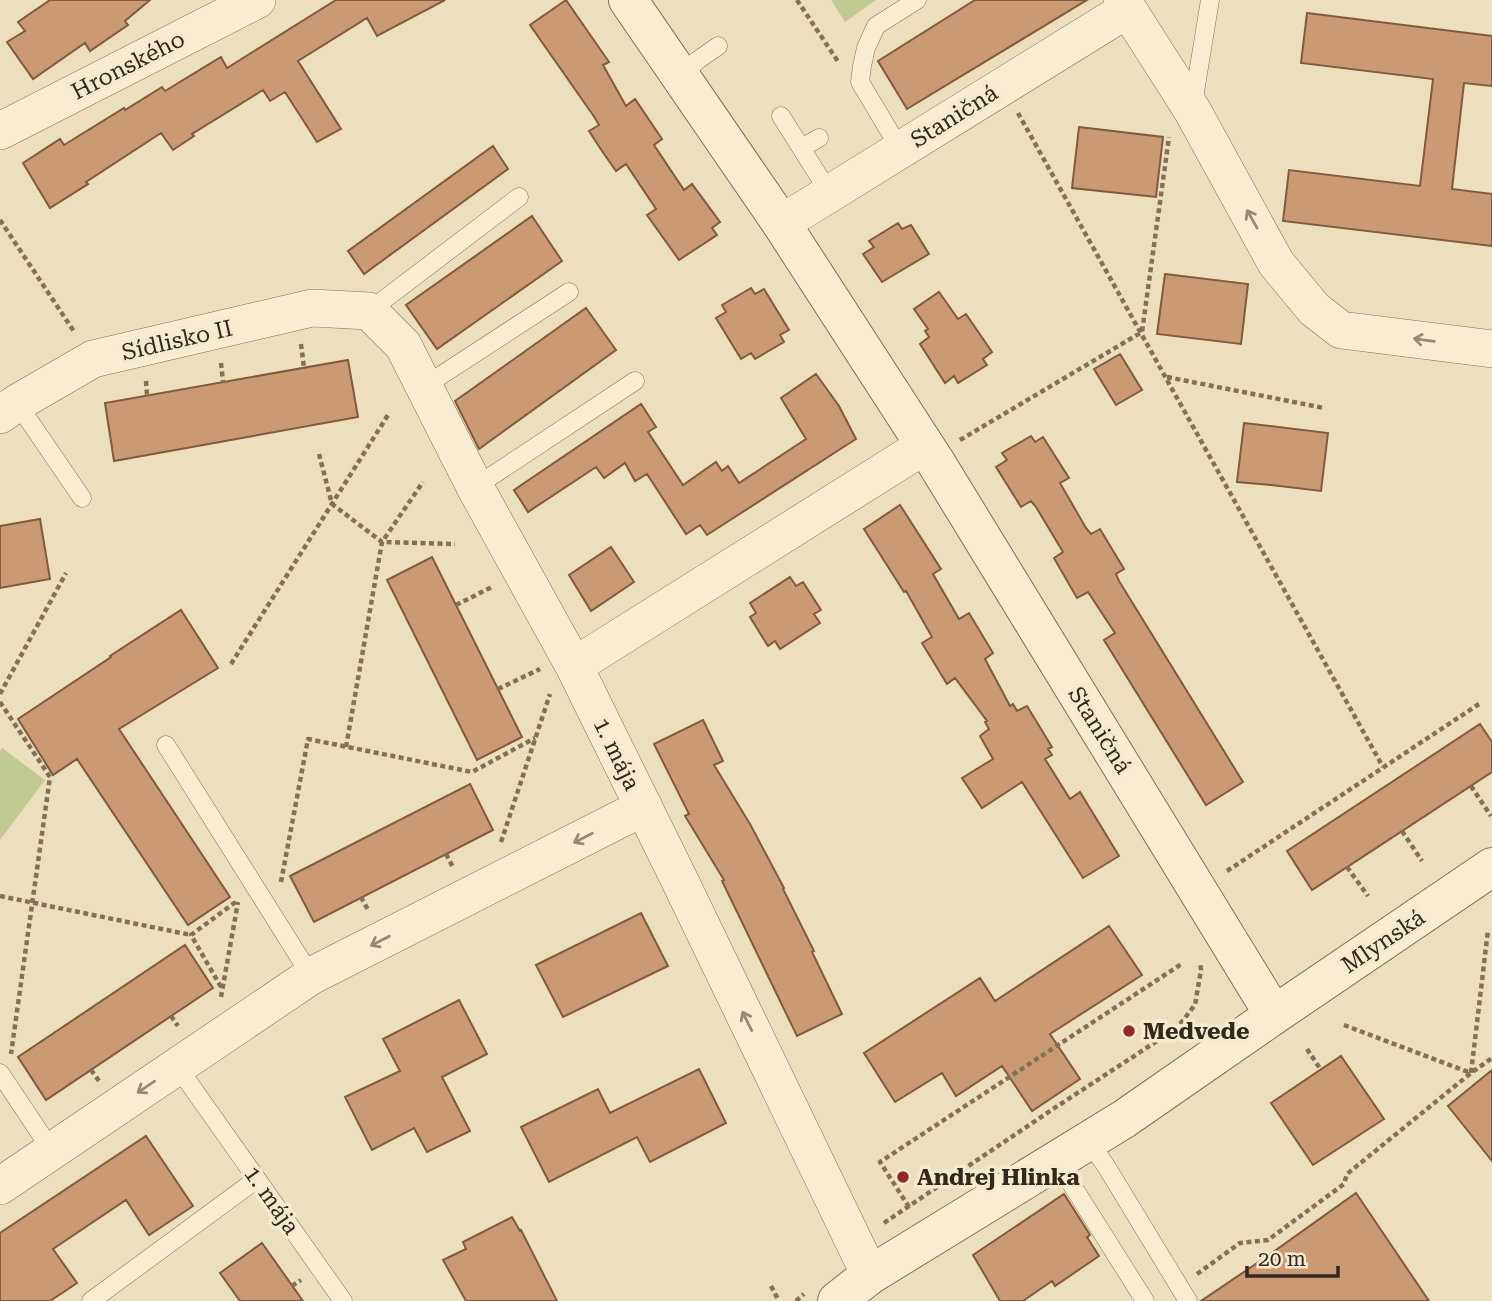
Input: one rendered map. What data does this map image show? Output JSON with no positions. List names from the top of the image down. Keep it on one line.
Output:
{"streets":{"street":["Hronského","Staničná","Sídlisko II","1. mája","Mlynská"]},"crossings":[["Staničná","Mlynská"],["Sídlisko II","1. mája"]],"places":["Medvede","Andrej Hlinka"],"scale_bar":"20 m"}
